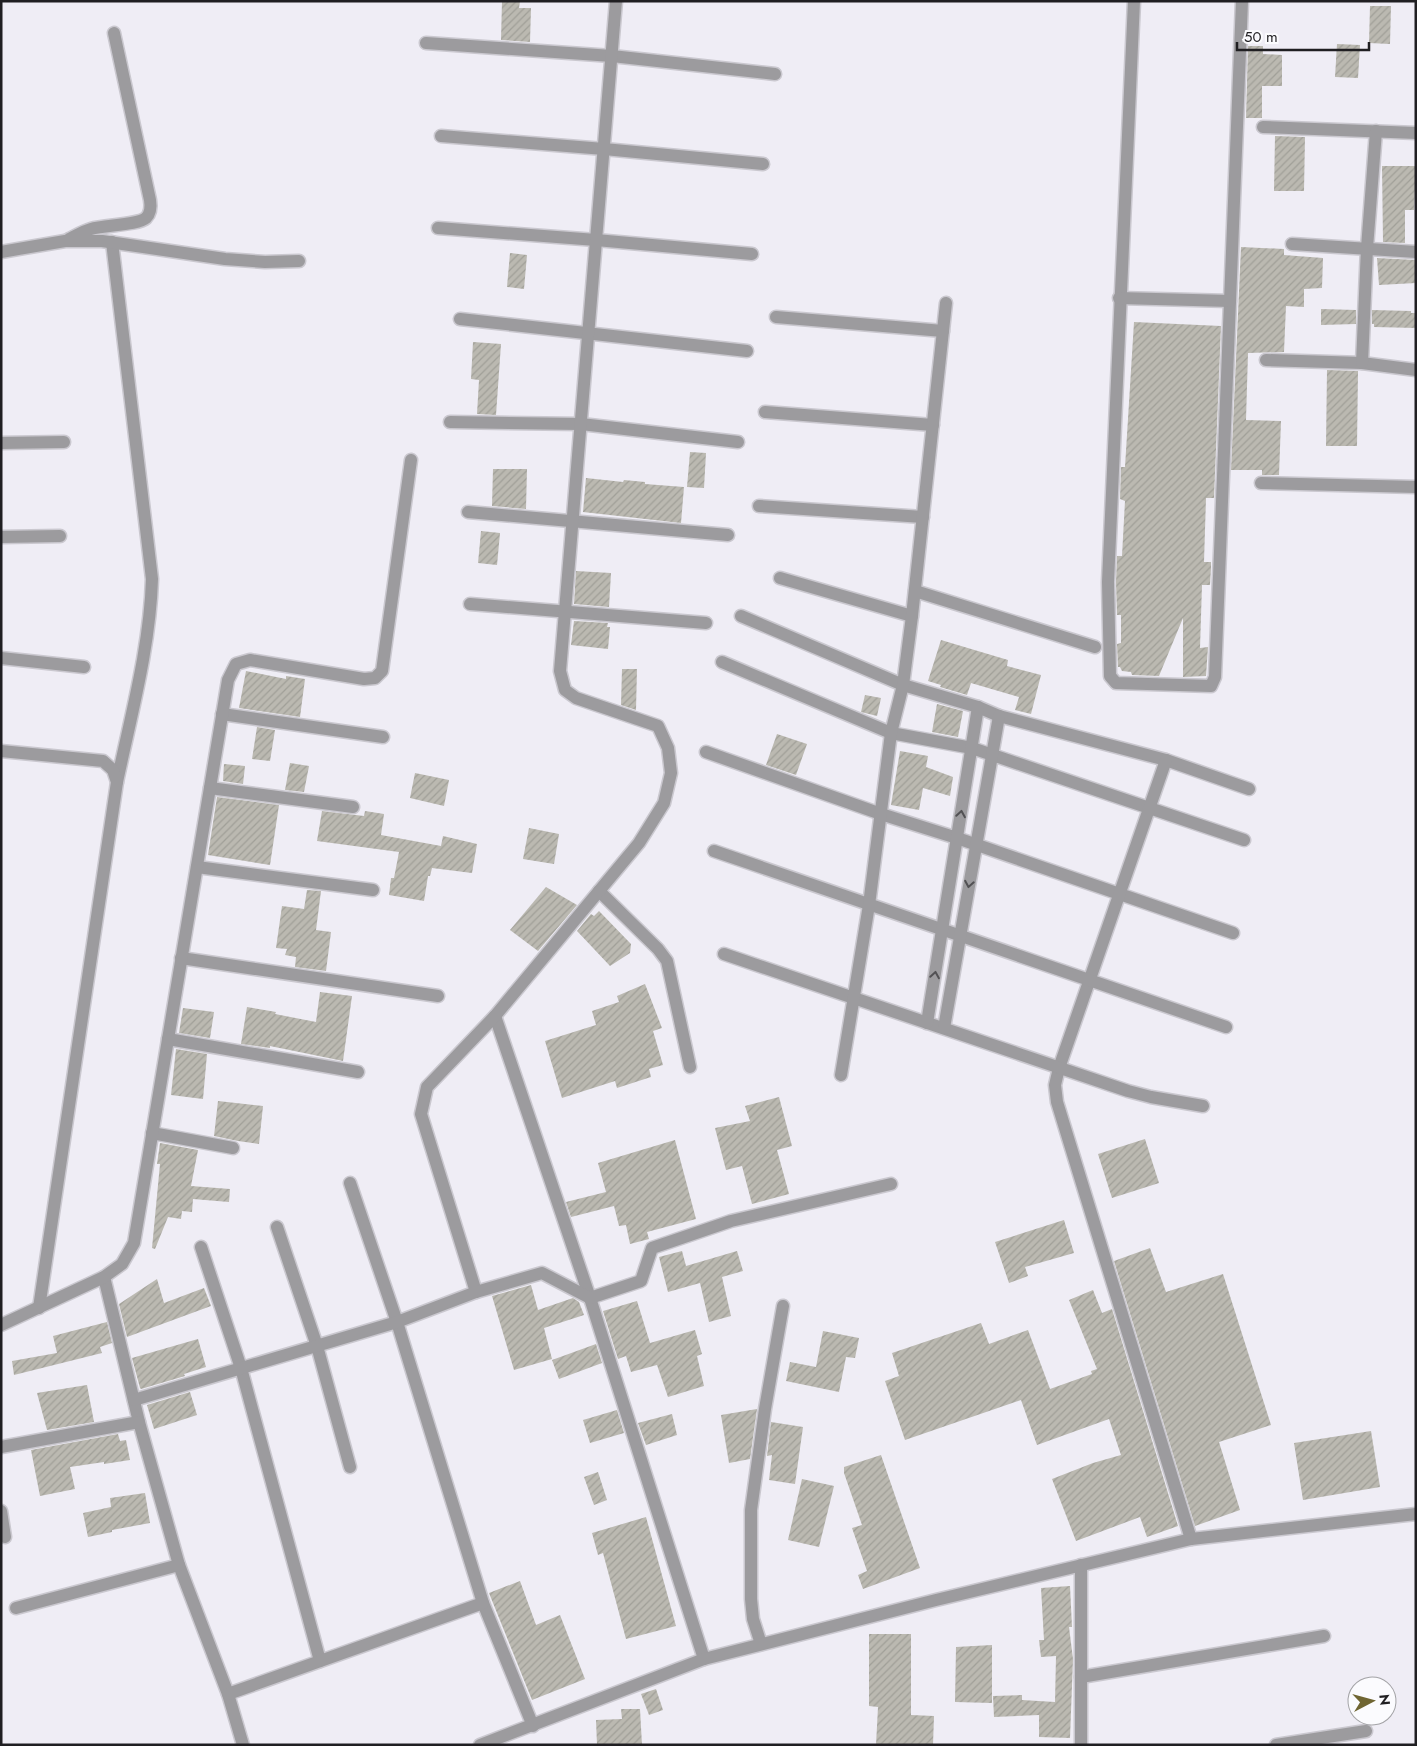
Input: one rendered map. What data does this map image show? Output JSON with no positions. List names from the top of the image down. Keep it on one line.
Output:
{"scale_bar":"50 m","north":"right"}
